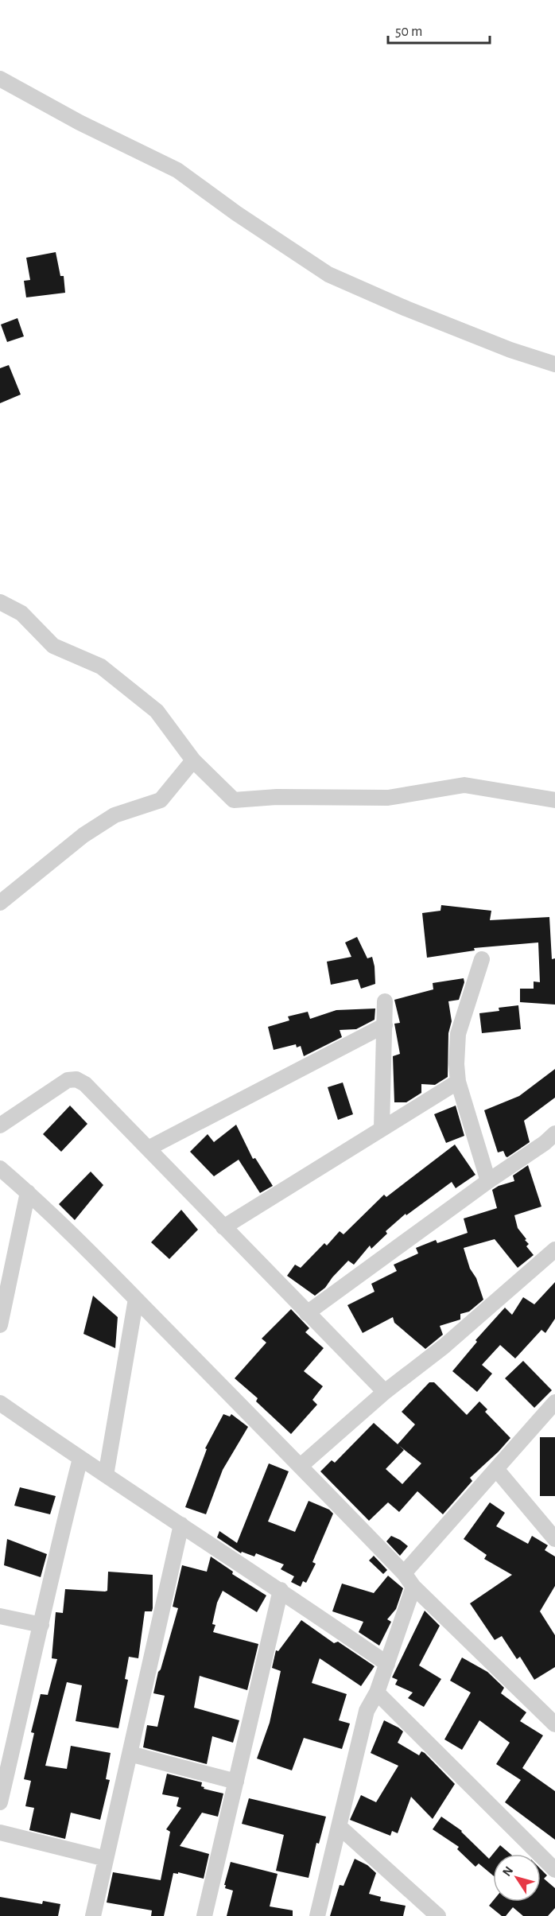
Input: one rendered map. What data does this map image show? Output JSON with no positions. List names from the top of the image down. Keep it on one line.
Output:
{"scale_bar":"50 m","north":"top left"}
